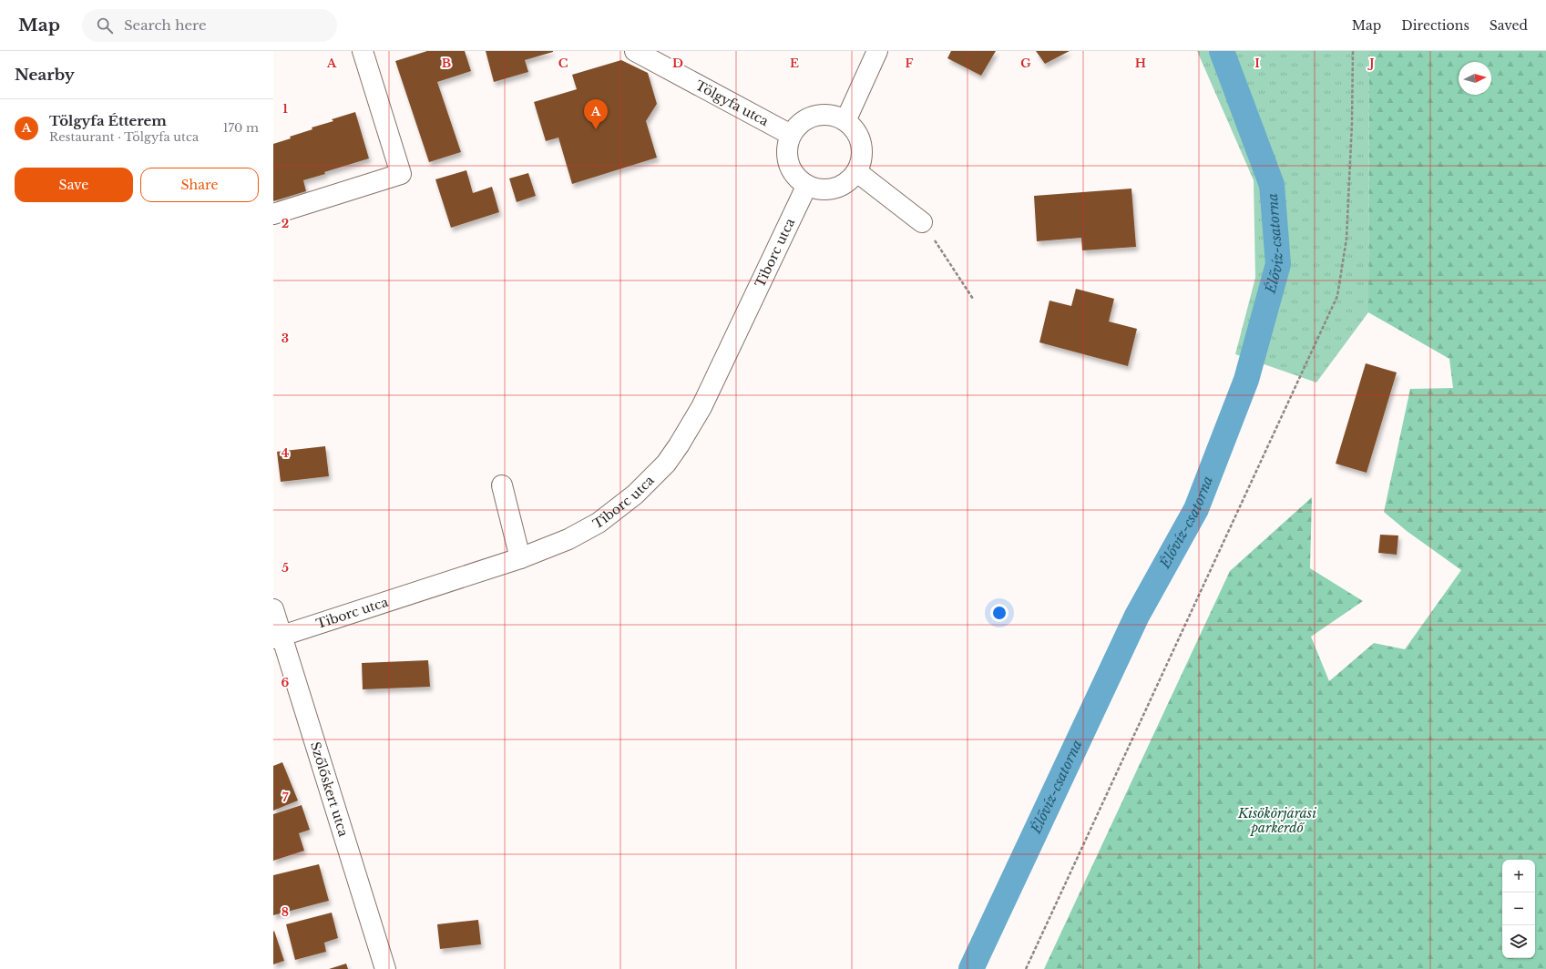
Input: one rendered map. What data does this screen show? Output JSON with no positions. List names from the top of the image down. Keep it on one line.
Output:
{"streets":{"street":["Tölgyfa utca","Tiborc utca","Szőlőskert utca"]},"crossings":[["Tölgyfa utca","Tiborc utca"],["Tiborc utca","Szőlőskert utca"]],"water":["Élővíz-csatorna"],"parks":["Kisökörjárási parkerdő"],"north":"right","page":{"header":"Map","search":"Search here","nav":["Map","Directions","Saved"],"heading":"Nearby","list":[{"mark":"A","name":"Tölgyfa Étterem","note":"Restaurant · Tölgyfa utca","value":"170 m"}],"pins":"A","buttons":["Save","Share"],"map_buttons":["+","−"]},"grid":{"columns":["A","B","C","D","E","F","G","H","I","J"],"rows":["1","2","3","4","5","6","7","8"]}}
